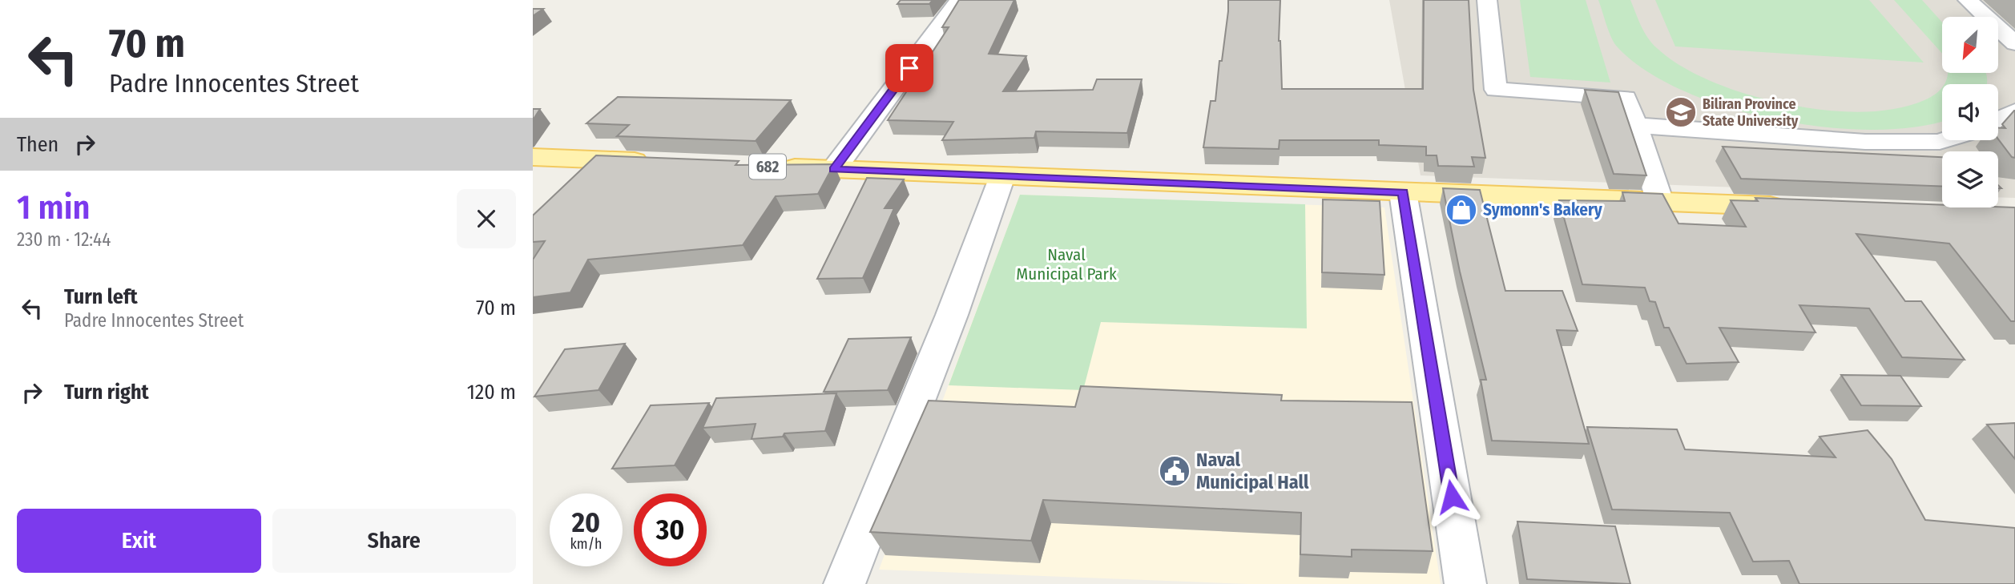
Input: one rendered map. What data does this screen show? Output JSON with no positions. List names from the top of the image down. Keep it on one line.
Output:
{"streets":{"main road":["682"]},"parks":["Naval Municipal Park"],"places":{"school or university":["Biliran Province State University"],"shop":["Symonn's Bakery"],"public building":["Naval Municipal Hall"]},"north":"bottom left","page":{"turn":["70 m","Padre Innocentes Street"],"then":"Then","heading":["1 min","230 m · 12:44"],"list":[{"name":"Turn left","note":"Padre Innocentes Street","value":"70 m"},{"name":"Turn right","value":"120 m"}],"speed":"20 km/h","limit":"30","buttons":["Exit","Share"]}}
